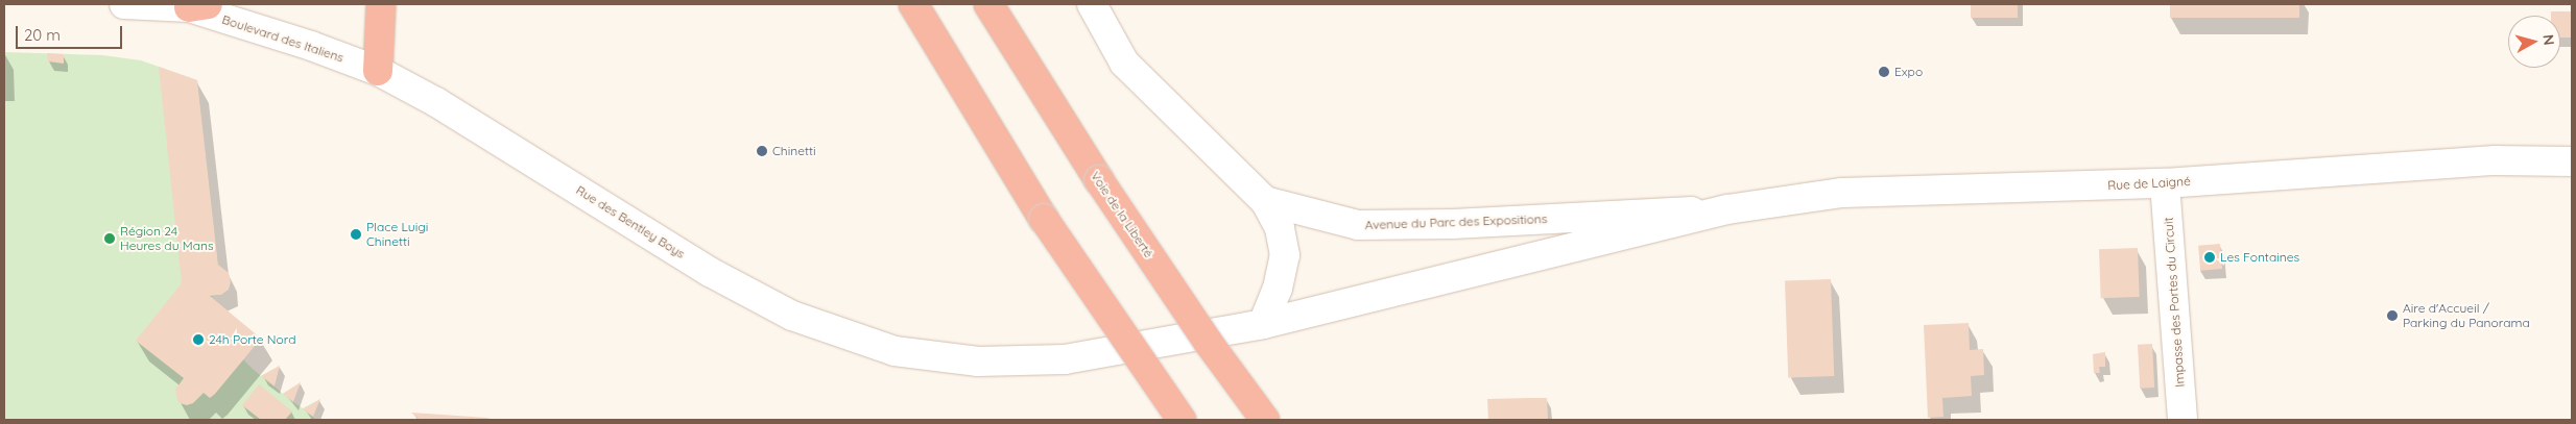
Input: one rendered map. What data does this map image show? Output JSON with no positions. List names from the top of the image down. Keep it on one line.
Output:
{"streets":{"highway":["Voie de la Liberté"],"street":["Boulevard des Italiens","Rue de Laigné","Rue des Bentley Boys","Avenue du Parc des Expositions","Impasse des Portes du Circuit"]},"crossings":[["Boulevard des Italiens","Rue des Bentley Boys"],["Rue de Laigné","Rue des Bentley Boys"],["Rue de Laigné","Avenue du Parc des Expositions"],["Rue de Laigné","Impasse des Portes du Circuit"],["Rue des Bentley Boys","Avenue du Parc des Expositions"]],"places":["Expo","Chinetti","Place Luigi Chinetti","Région 24 Heures du Mans","Les Fontaines","Aire d'Accueil / Parking du Panorama","24h Porte Nord"],"scale_bar":"20 m","north":"right"}
